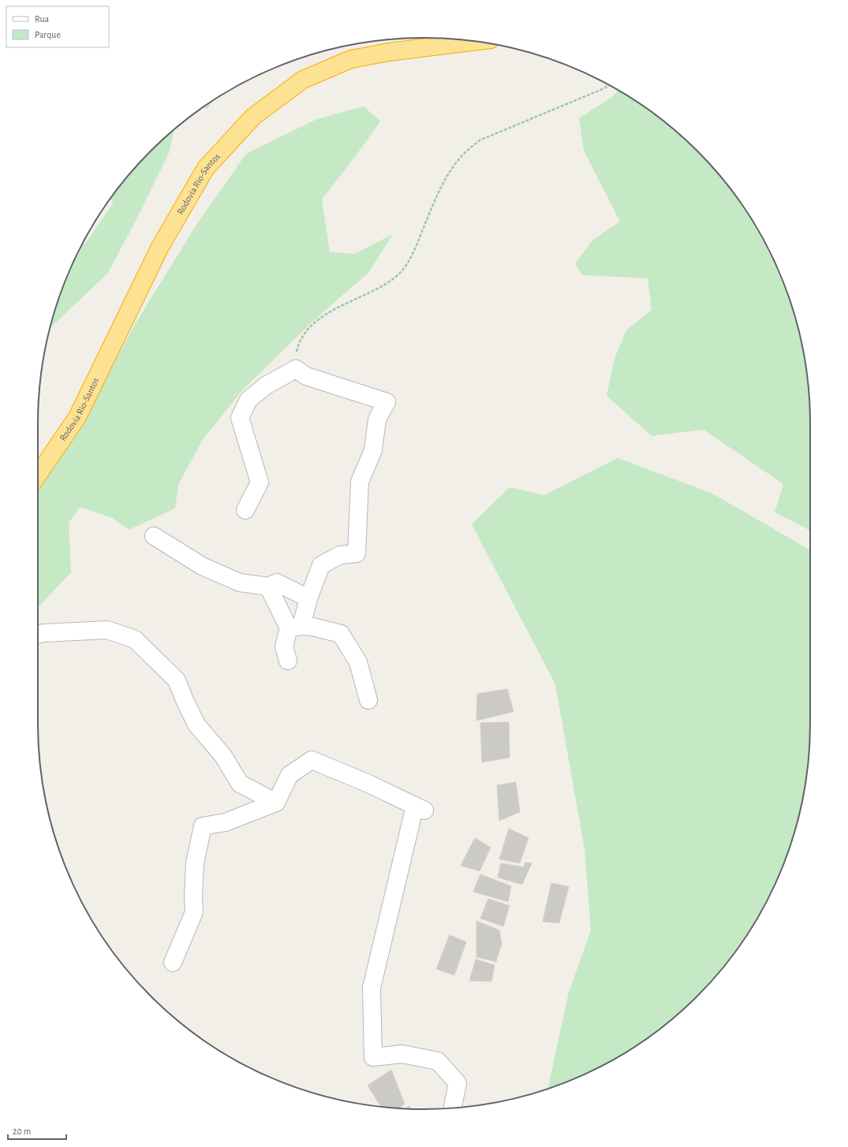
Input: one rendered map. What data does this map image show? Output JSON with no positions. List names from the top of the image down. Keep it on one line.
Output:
{"streets":{"highway":["Rodovia Rio-Santos"]},"legend":["Rua","Parque"],"scale_bar":"20 m"}
